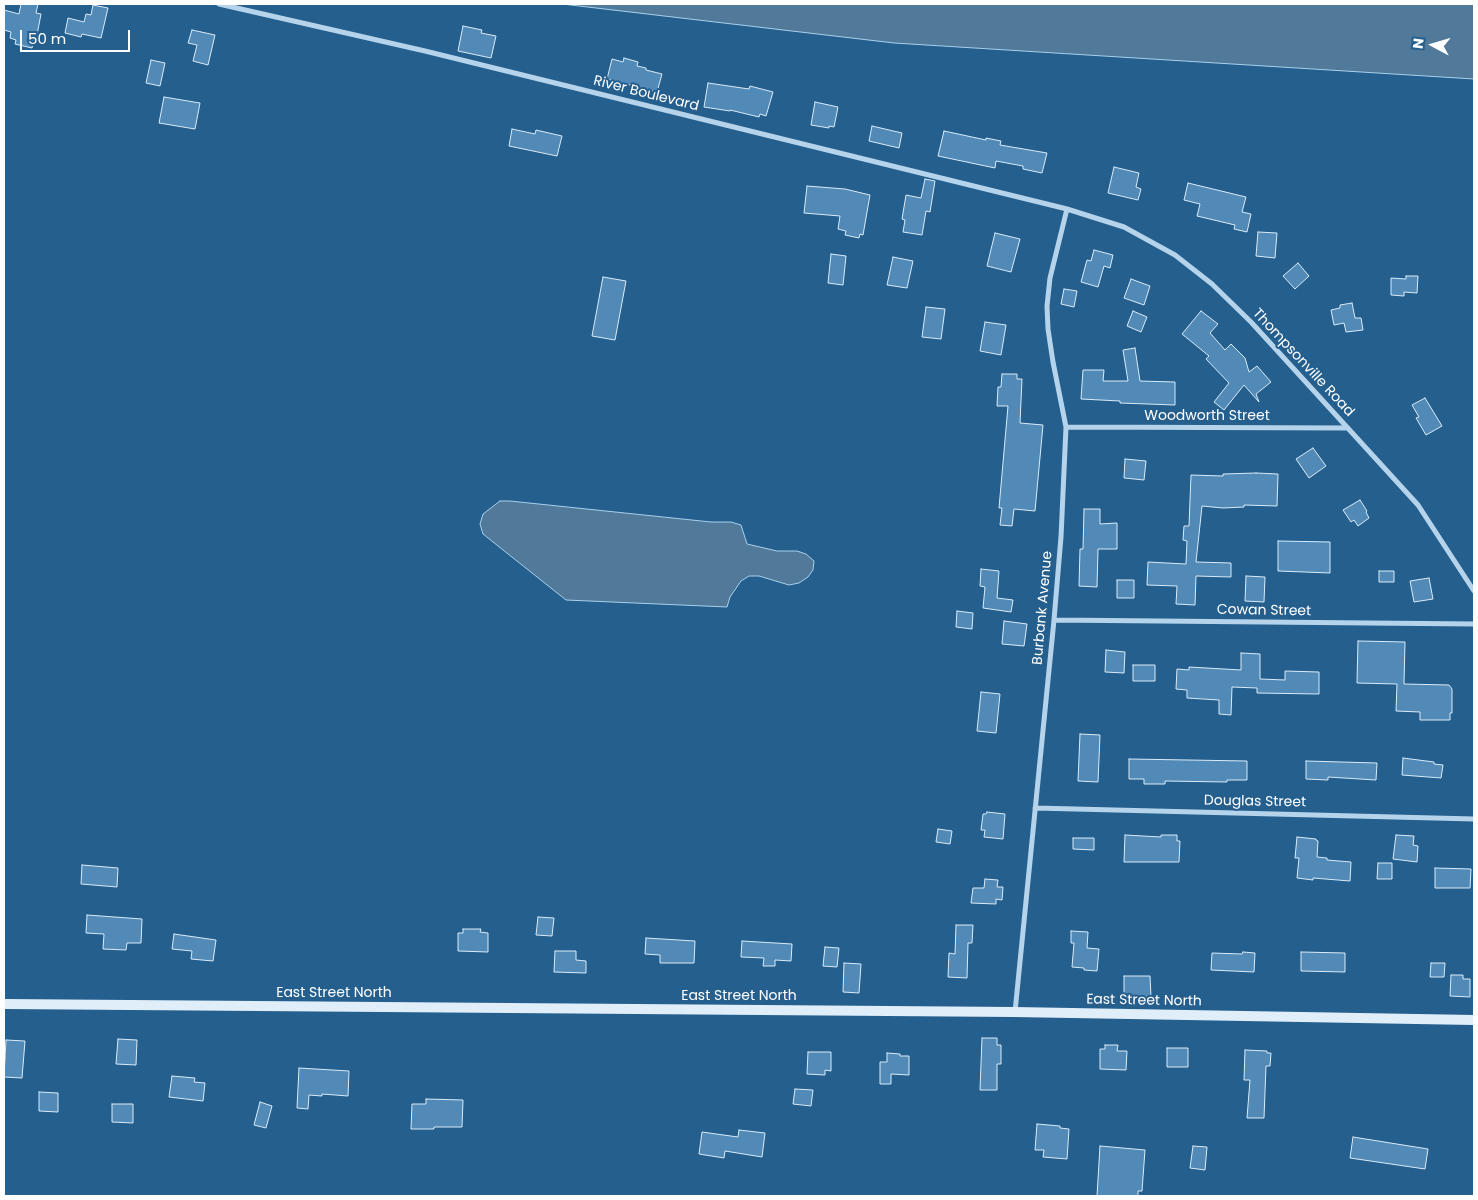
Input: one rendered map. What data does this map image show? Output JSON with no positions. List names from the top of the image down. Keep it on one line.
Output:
{"streets":{"main road":["East Street North"],"street":["River Boulevard","Thompsonville Road","Woodworth Street","Burbank Avenue","Cowan Street","Douglas Street"]},"crossings":[["River Boulevard","Thompsonville Road"],["River Boulevard","Burbank Avenue"],["Thompsonville Road","Woodworth Street"],["Thompsonville Road","Burbank Avenue"],["Woodworth Street","Burbank Avenue"],["Burbank Avenue","Cowan Street"],["Burbank Avenue","Douglas Street"],["Burbank Avenue","East Street North"]],"scale_bar":"50 m","north":"left"}
